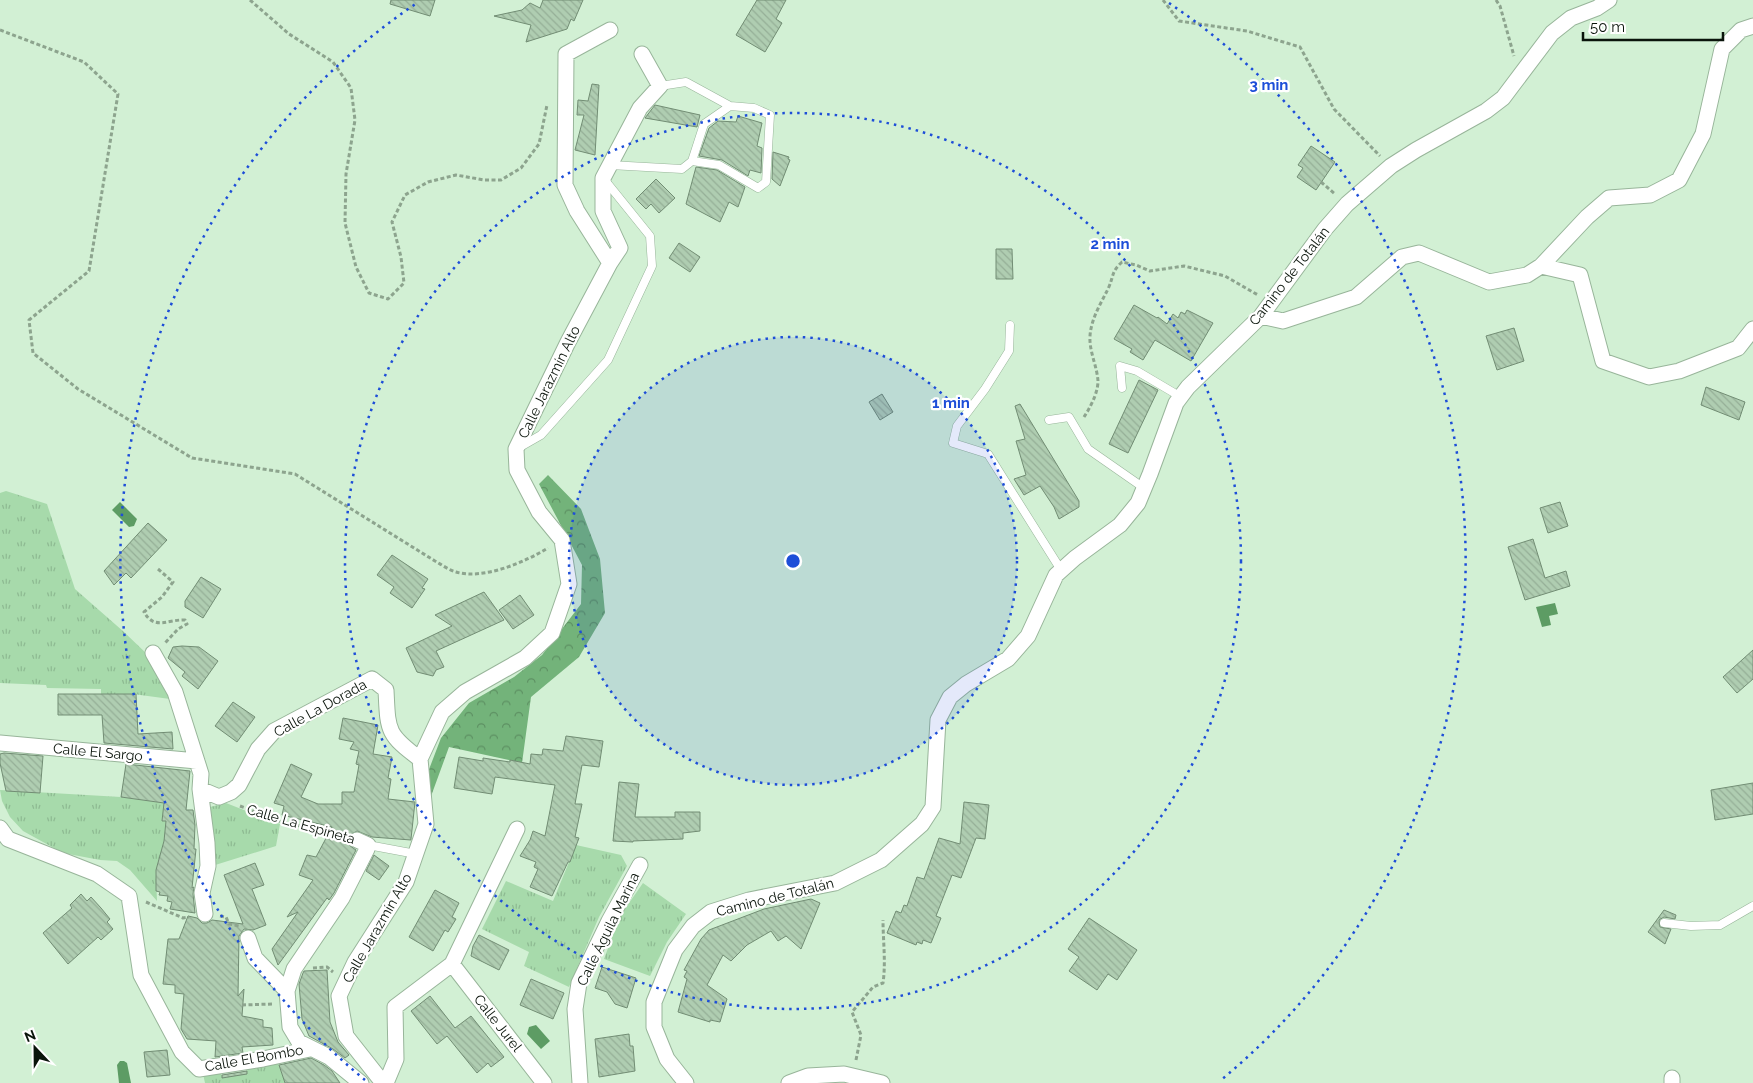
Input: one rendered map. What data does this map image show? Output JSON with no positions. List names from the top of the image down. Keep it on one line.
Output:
{"streets":{"street":["Camino de Totalán","Calle Jarazmín Alto","Calle La Dorada","Calle El Sargo","Calle La Espineta","Calle Águila Marina","Calle Jurel","Calle El Bombo"]},"crossings":[["Calle Jarazmín Alto","Calle La Dorada"],["Calle La Dorada","Calle La Espineta"]],"scale_bar":"50 m","north":"top","rings":["3 min","2 min","1 min"]}
